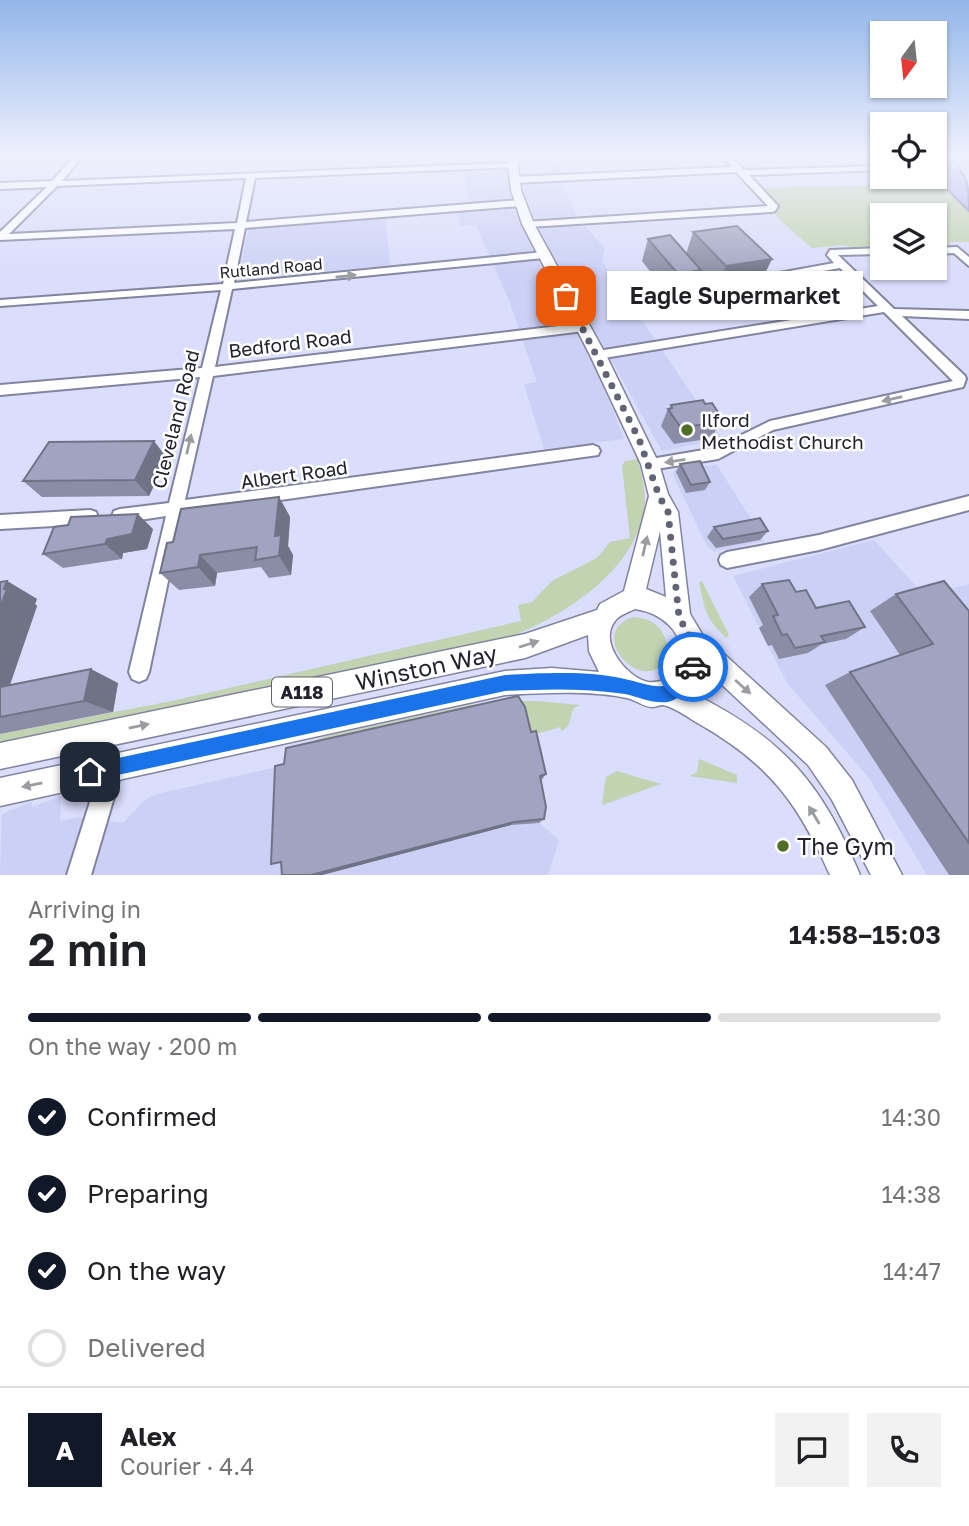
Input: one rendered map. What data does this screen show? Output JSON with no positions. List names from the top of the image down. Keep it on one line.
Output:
{"streets":{"main road":["Winston Way","A118"],"street":["Rutland Road","Bedford Road","Cleveland Road","Albert Road"]},"crossings":[["Rutland Road","Cleveland Road"],["Bedford Road","Cleveland Road"],["Cleveland Road","Albert Road"],["Winston Way","A118"]],"places":["Eagle Supermarket","Ilford Methodist Church","The Gym"],"north":"bottom","page":{"bubble":"Eagle Supermarket","heading":["2 min","Arriving in","14:58–15:03"],"panel":["Alex","Courier · 4.4"],"bar":"On the way · 200 m","list":[["Confirmed","14:30"],["Preparing","14:38"],["On the way","14:47"],"Delivered"],"round":"A"}}
